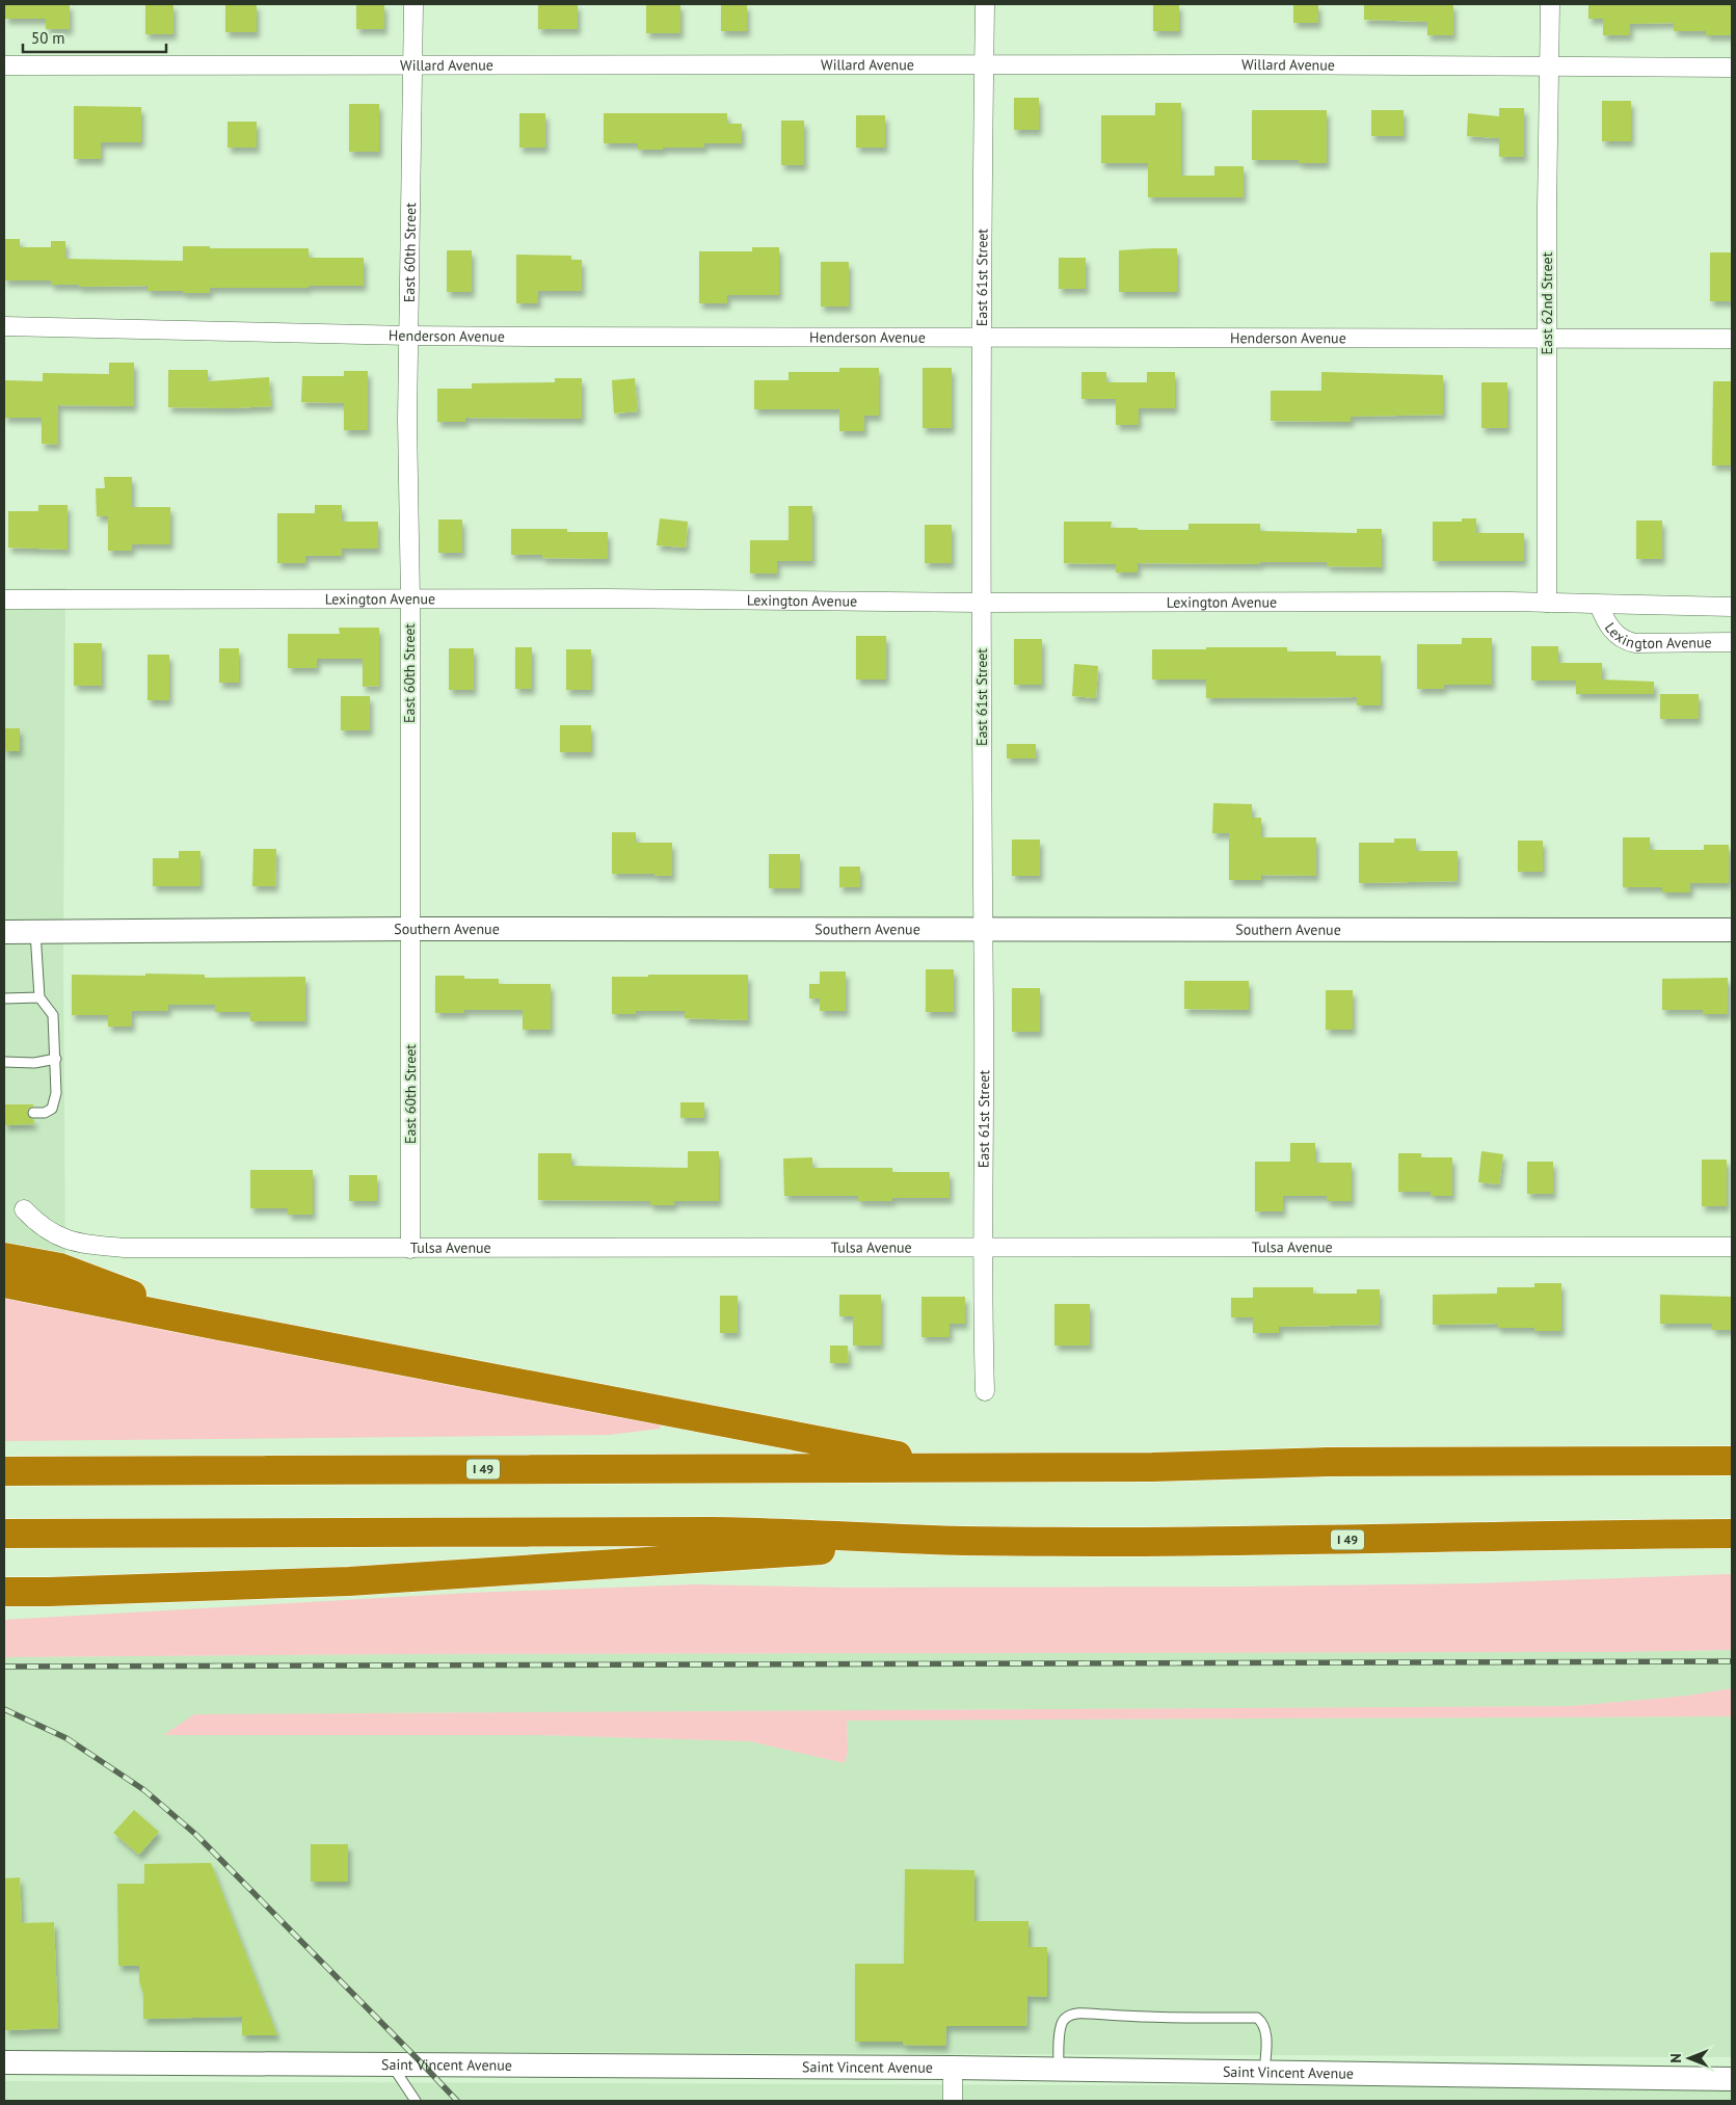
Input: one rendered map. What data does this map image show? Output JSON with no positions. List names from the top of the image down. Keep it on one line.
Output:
{"streets":{"highway":["I 49"],"street":["Willard Avenue","East 60th Street","East 61st Street","East 62nd Street","Henderson Avenue","Lexington Avenue","Southern Avenue","Tulsa Avenue","Saint Vincent Avenue"]},"crossings":[["Willard Avenue","East 60th Street"],["Willard Avenue","East 61st Street"],["Willard Avenue","East 62nd Street"],["East 60th Street","Henderson Avenue"],["East 60th Street","Lexington Avenue"],["East 60th Street","Southern Avenue"],["East 60th Street","Tulsa Avenue"],["East 61st Street","Henderson Avenue"],["East 61st Street","Lexington Avenue"],["East 61st Street","Southern Avenue"],["East 61st Street","Tulsa Avenue"],["East 62nd Street","Henderson Avenue"],["East 62nd Street","Lexington Avenue"]],"scale_bar":"50 m","north":"left"}
